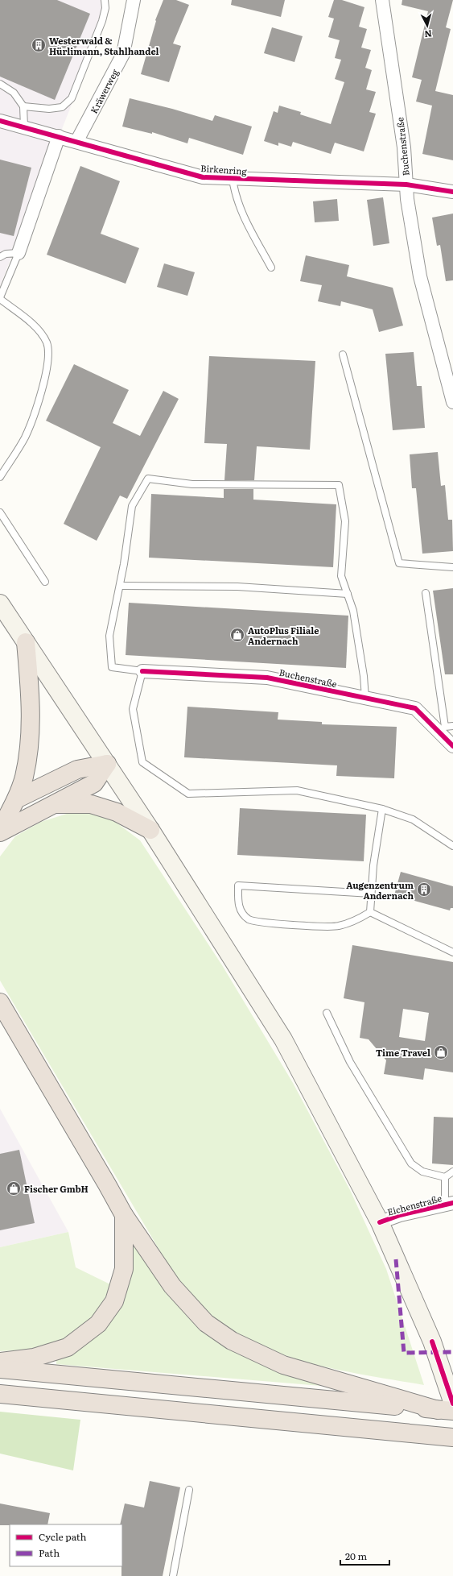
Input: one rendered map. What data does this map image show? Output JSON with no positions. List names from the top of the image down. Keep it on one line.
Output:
{"streets":{"street":["Kräwerweg","Buchenstraße","Birkenring","Eichenstraße"]},"crossings":[["Kräwerweg","Birkenring"],["Buchenstraße","Birkenring"]],"places":{"building":["Westerwald & Hürlimann, Stahlhandel","Augenzentrum Andernach"],"shop":["AutoPlus Filiale Andernach","Time Travel","Fischer GmbH"]},"legend":["Cycle path","Path"],"scale_bar":"20 m","north":"bottom"}
